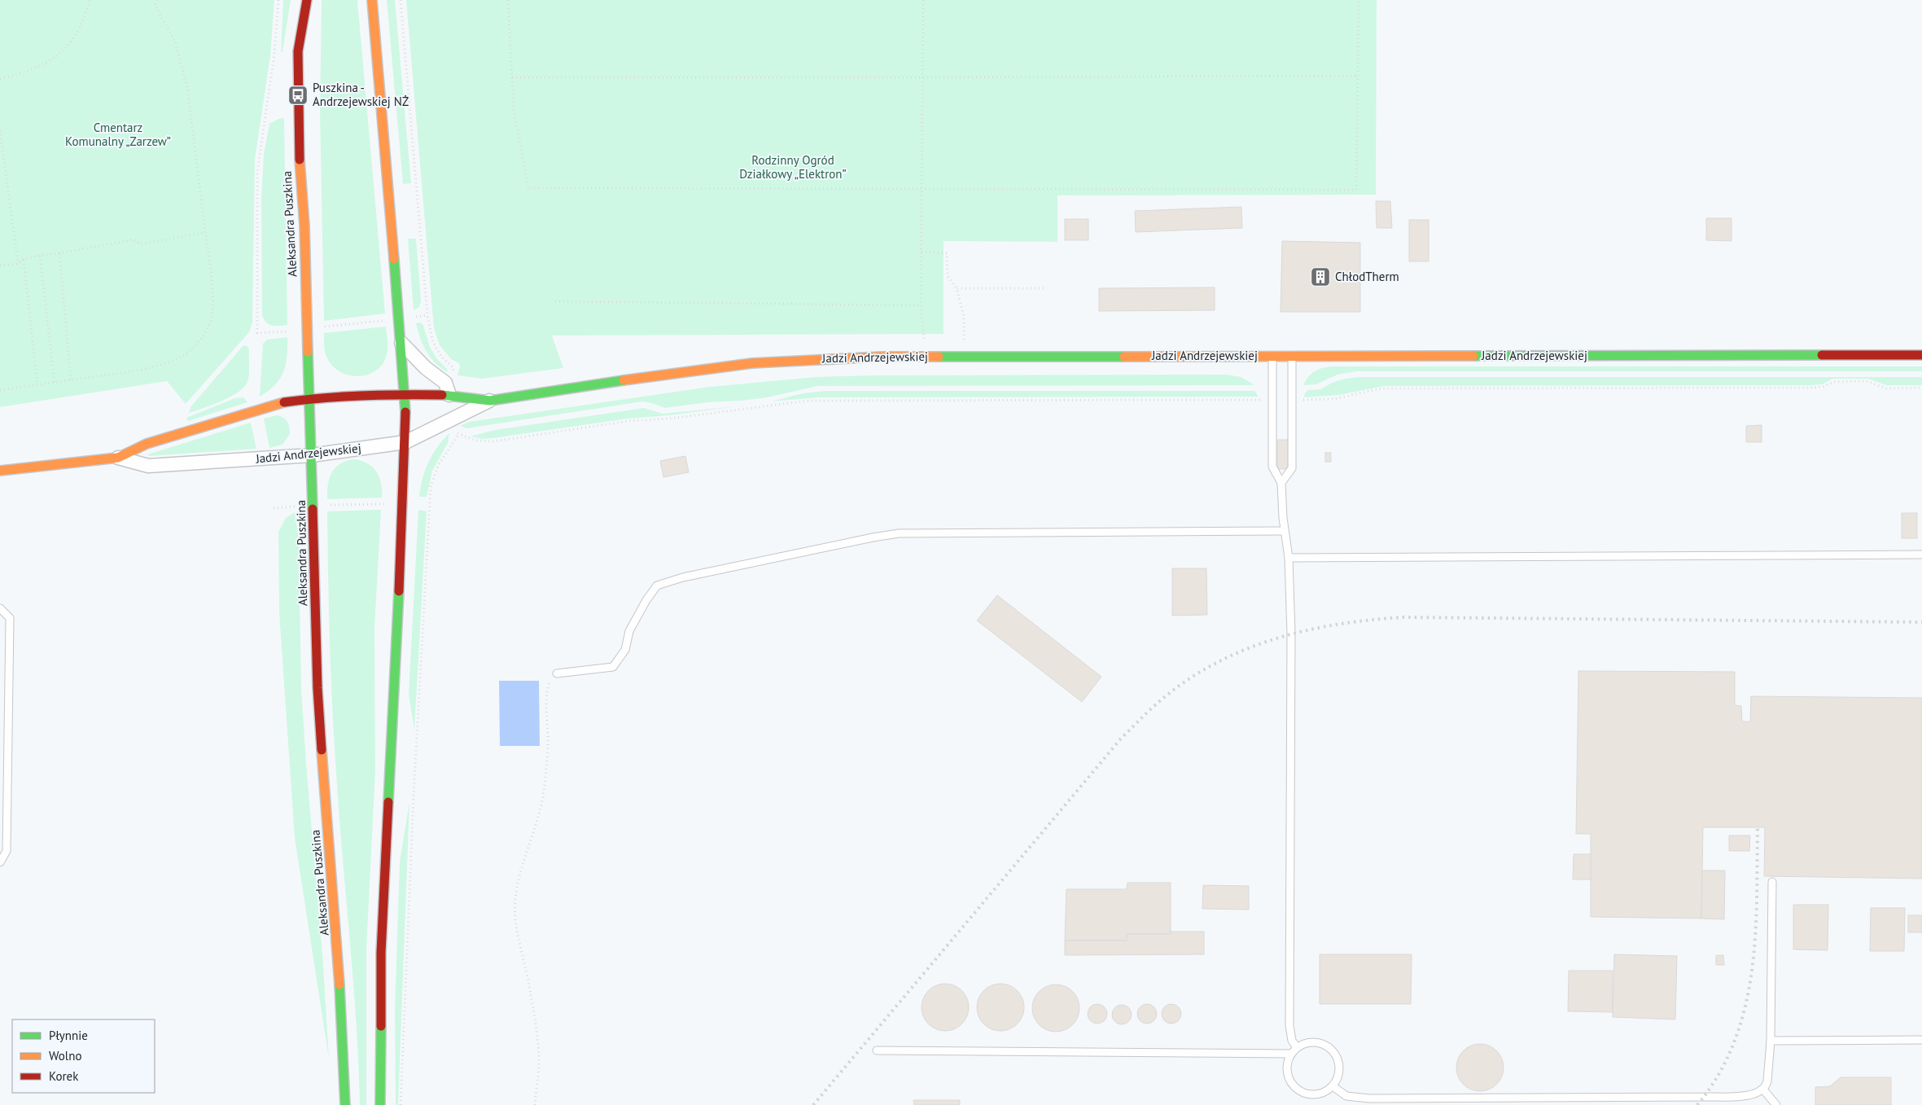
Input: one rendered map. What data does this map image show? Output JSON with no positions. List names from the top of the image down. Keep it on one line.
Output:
{"streets":{"main road":["Aleksandra Puszkina","Jadzi Andrzejewskiej"]},"crossings":[["Aleksandra Puszkina","Jadzi Andrzejewskiej"]],"parks":["Cmentarz Komunalny „Zarzew”","Rodzinny Ogród Działkowy „Elektron”"],"places":{"bus stop":["Puszkina - Andrzejewskiej NŻ"],"building":["ChłodTherm"]},"legend":["Płynnie","Wolno","Korek"]}
